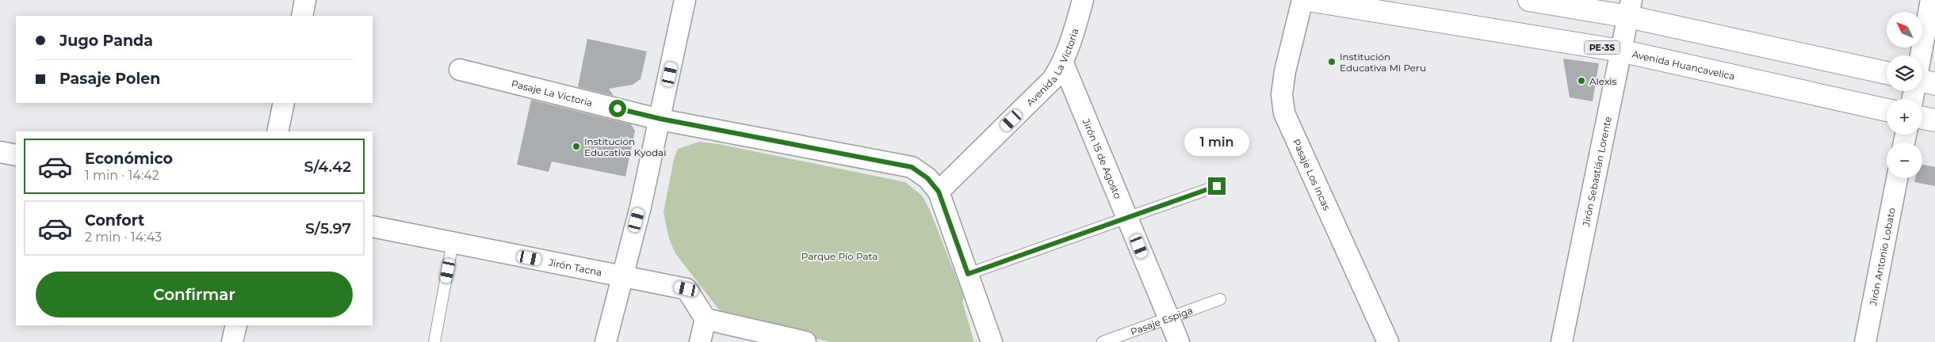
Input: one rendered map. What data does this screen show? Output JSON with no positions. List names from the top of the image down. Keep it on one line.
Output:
{"streets":{"highway":["PE-3S","Avenida Huancavelica"],"street":["Avenida La Victoria","Pasaje La Victoria","Jirón 15 de Agosto","Jirón Sebastián Lorente","Pasaje Los Incas","Jirón Antonio Lobato","Jirón Tacna"],"lane":["Pasaje Espiga"]},"crossings":[["Avenida Huancavelica","Jirón Sebastián Lorente"],["Avenida La Victoria","Pasaje La Victoria"],["Avenida La Victoria","Jirón 15 de Agosto"],["Jirón 15 de Agosto","Pasaje Espiga"]],"parks":["Parque Pío Pata"],"places":["Institución Educativa Mi Peru","Alexis","Institución Educativa Kyodai"],"north":"top left","page":{"map_buttons":["+","−"],"banner":["Jugo Panda","Pasaje Polen"],"bubble":"1 min","list":[{"name":"Económico","note":"1 min · 14:42","value":"S/4.42"},{"name":"Confort","note":"2 min · 14:43","value":"S/5.97"}],"buttons":"Confirmar"}}
